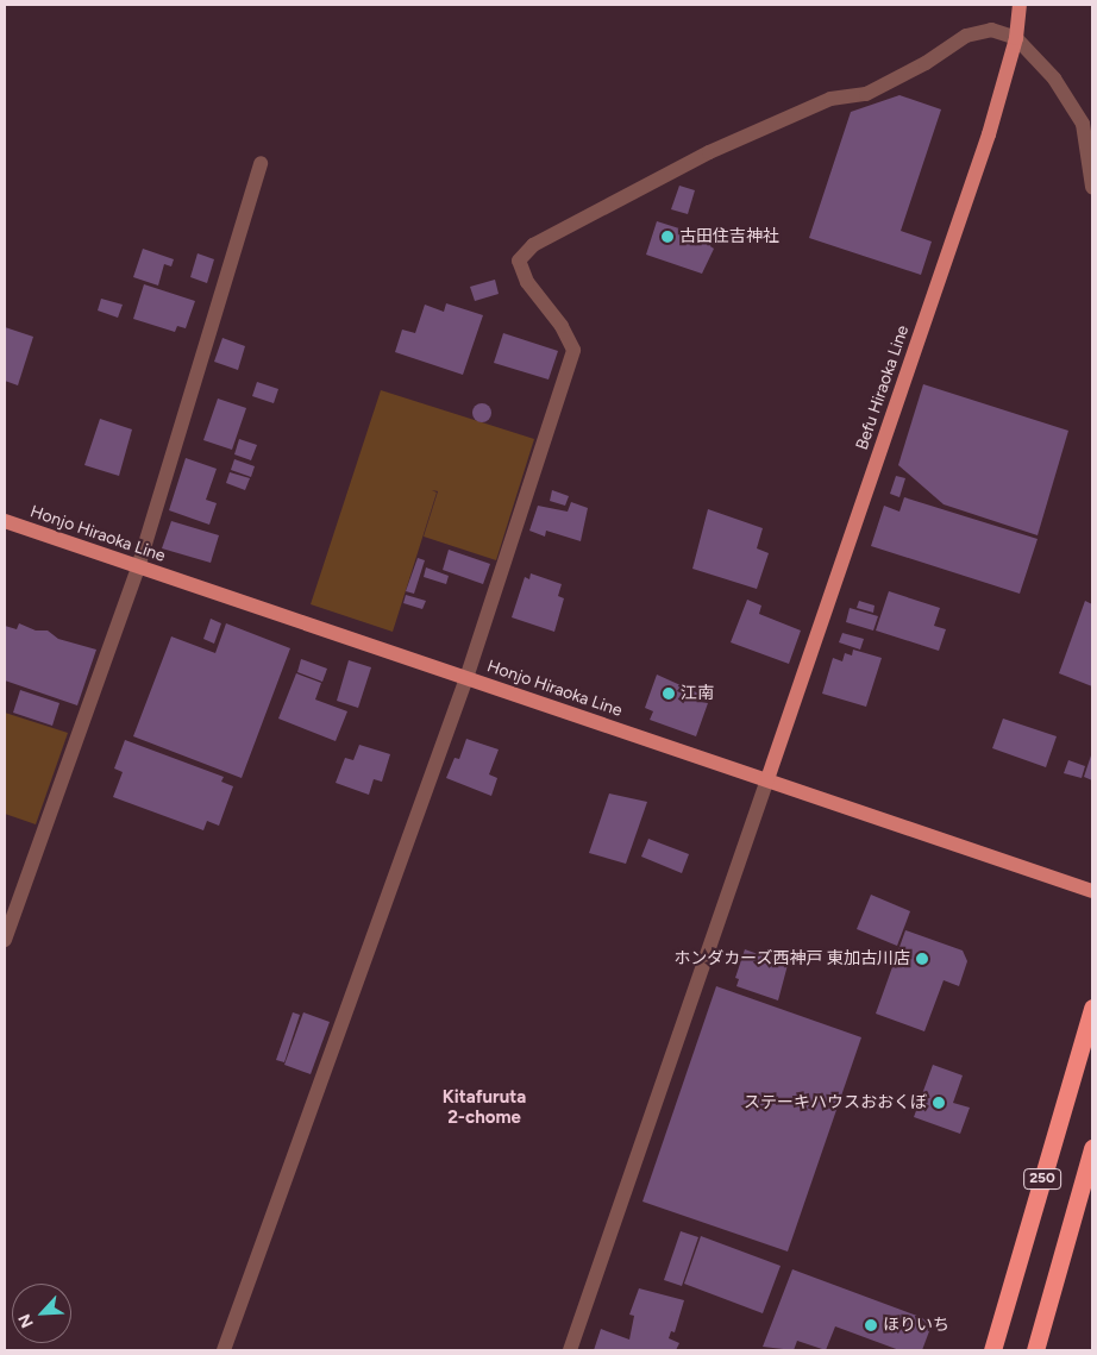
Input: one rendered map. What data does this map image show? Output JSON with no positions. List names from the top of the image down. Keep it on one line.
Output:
{"streets":{"highway":["250"],"main road":["Befu Hiraoka Line","Honjo Hiraoka Line"]},"crossings":[["Befu Hiraoka Line","Honjo Hiraoka Line"]],"districts":["Kitafuruta 2-chome"],"places":["古田住吉神社","江南","ホンダカーズ西神戸 東加古川店","ステーキハウスおおくぼ","ほりいち"],"north":"bottom left"}
